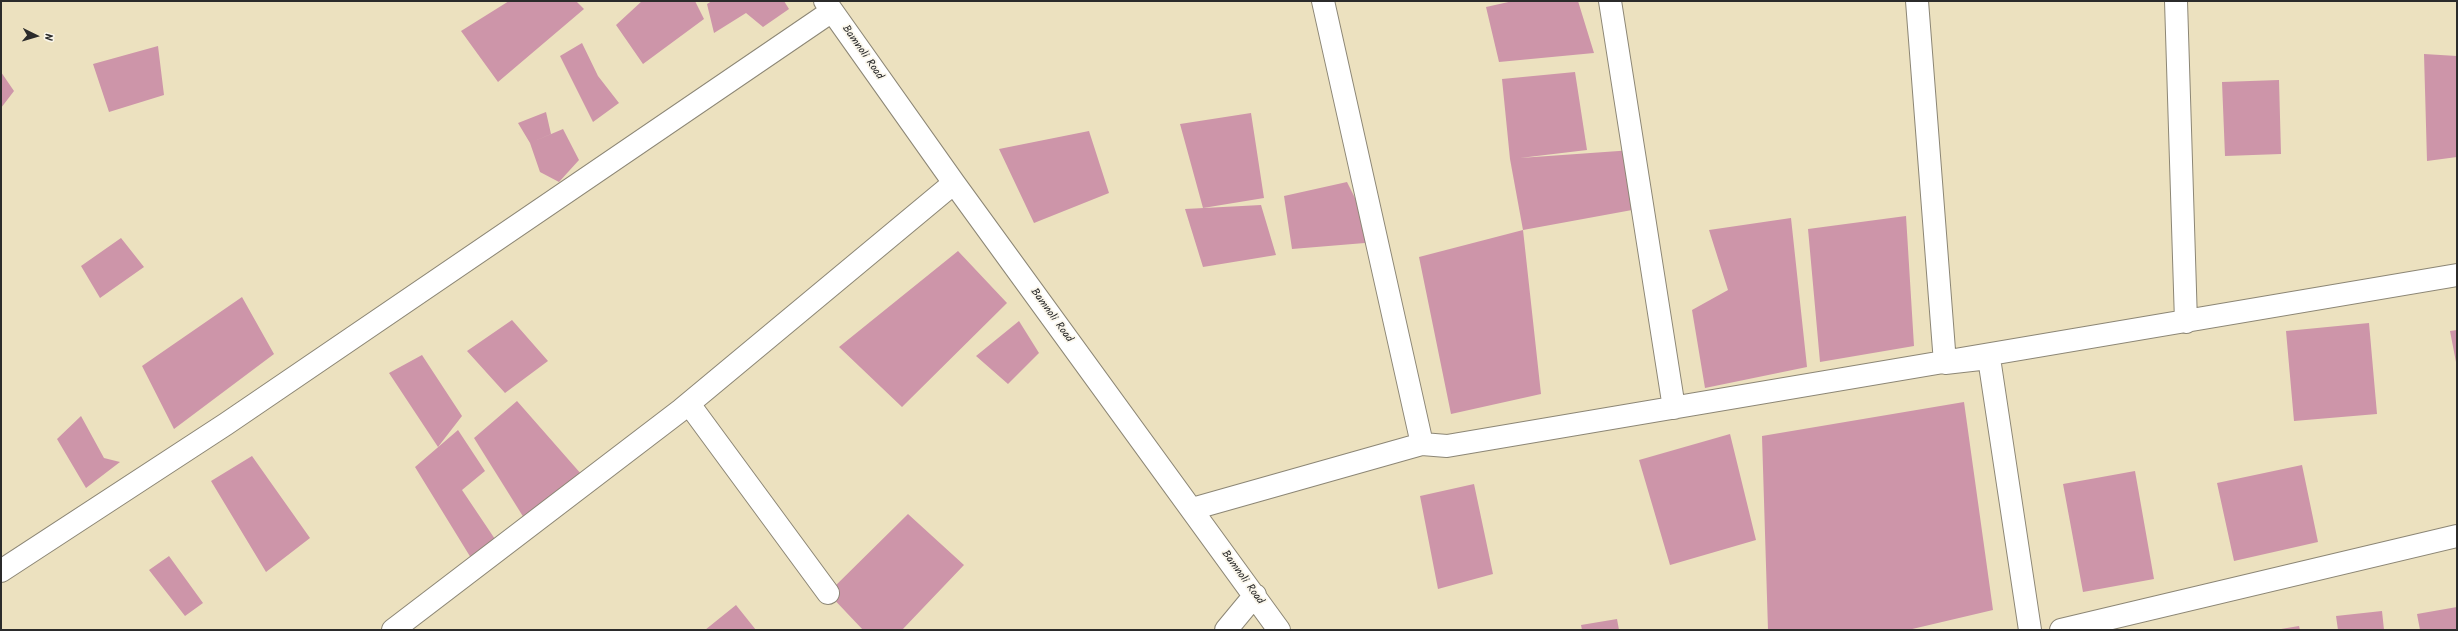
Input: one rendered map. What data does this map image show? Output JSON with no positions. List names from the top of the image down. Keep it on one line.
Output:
{"streets":{"street":["Bamnoli Road"]},"north":"right"}
